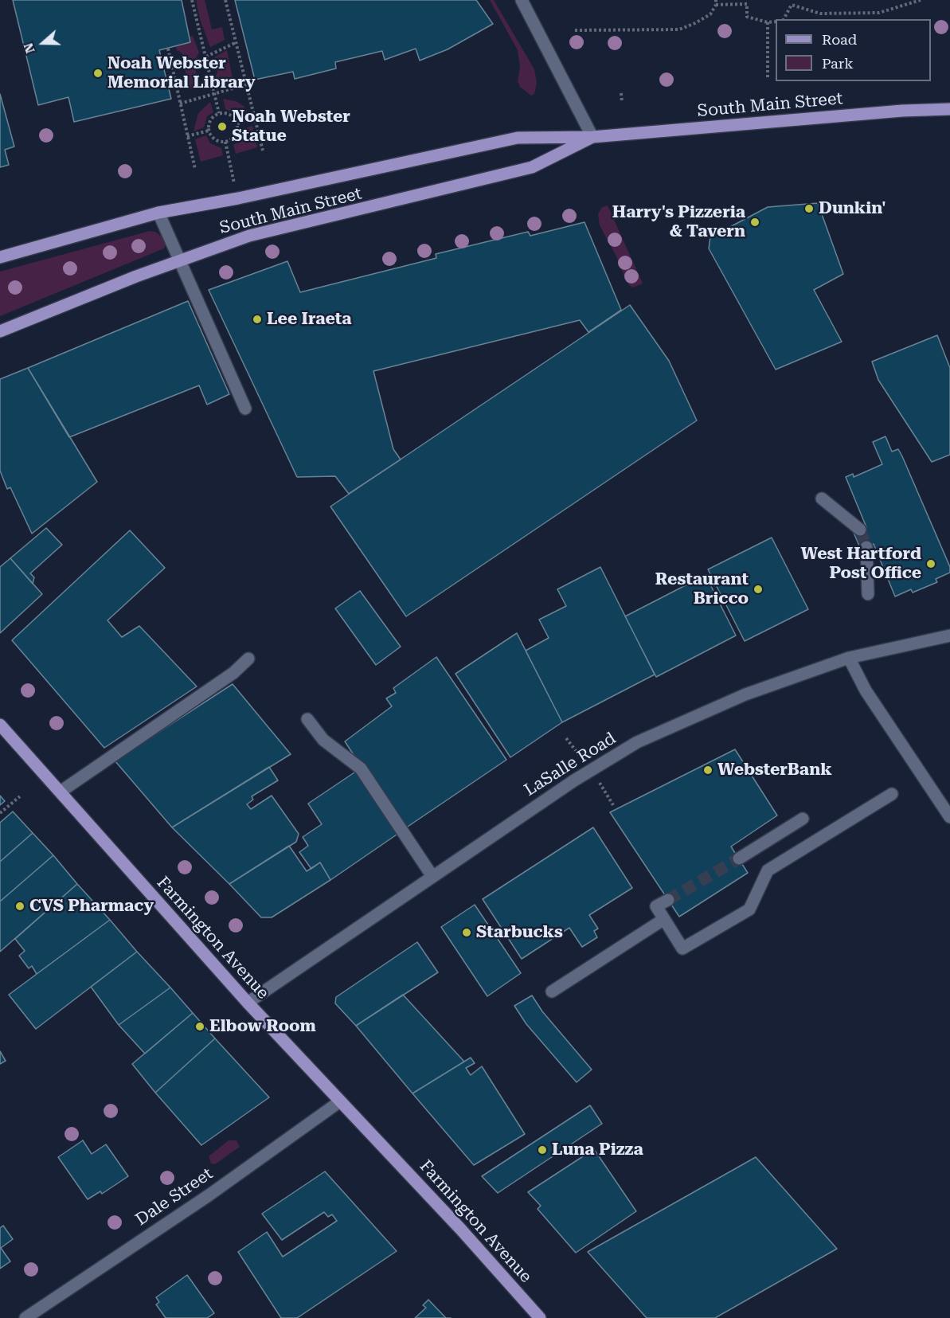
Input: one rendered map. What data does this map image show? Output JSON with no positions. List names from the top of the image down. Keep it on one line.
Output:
{"streets":{"main road":["South Main Street","Farmington Avenue"],"street":["LaSalle Road","Dale Street"]},"crossings":[["LaSalle Road","Farmington Avenue"],["Farmington Avenue","Dale Street"]],"places":["Noah Webster Memorial Library","Noah Webster Statue","Dunkin'","Harry's Pizzeria & Tavern","Lee Iraeta","West Hartford Post Office","Restaurant Bricco","WebsterBank","CVS Pharmacy","Starbucks","Elbow Room","Luna Pizza"],"legend":["Road","Park"],"north":"left"}
